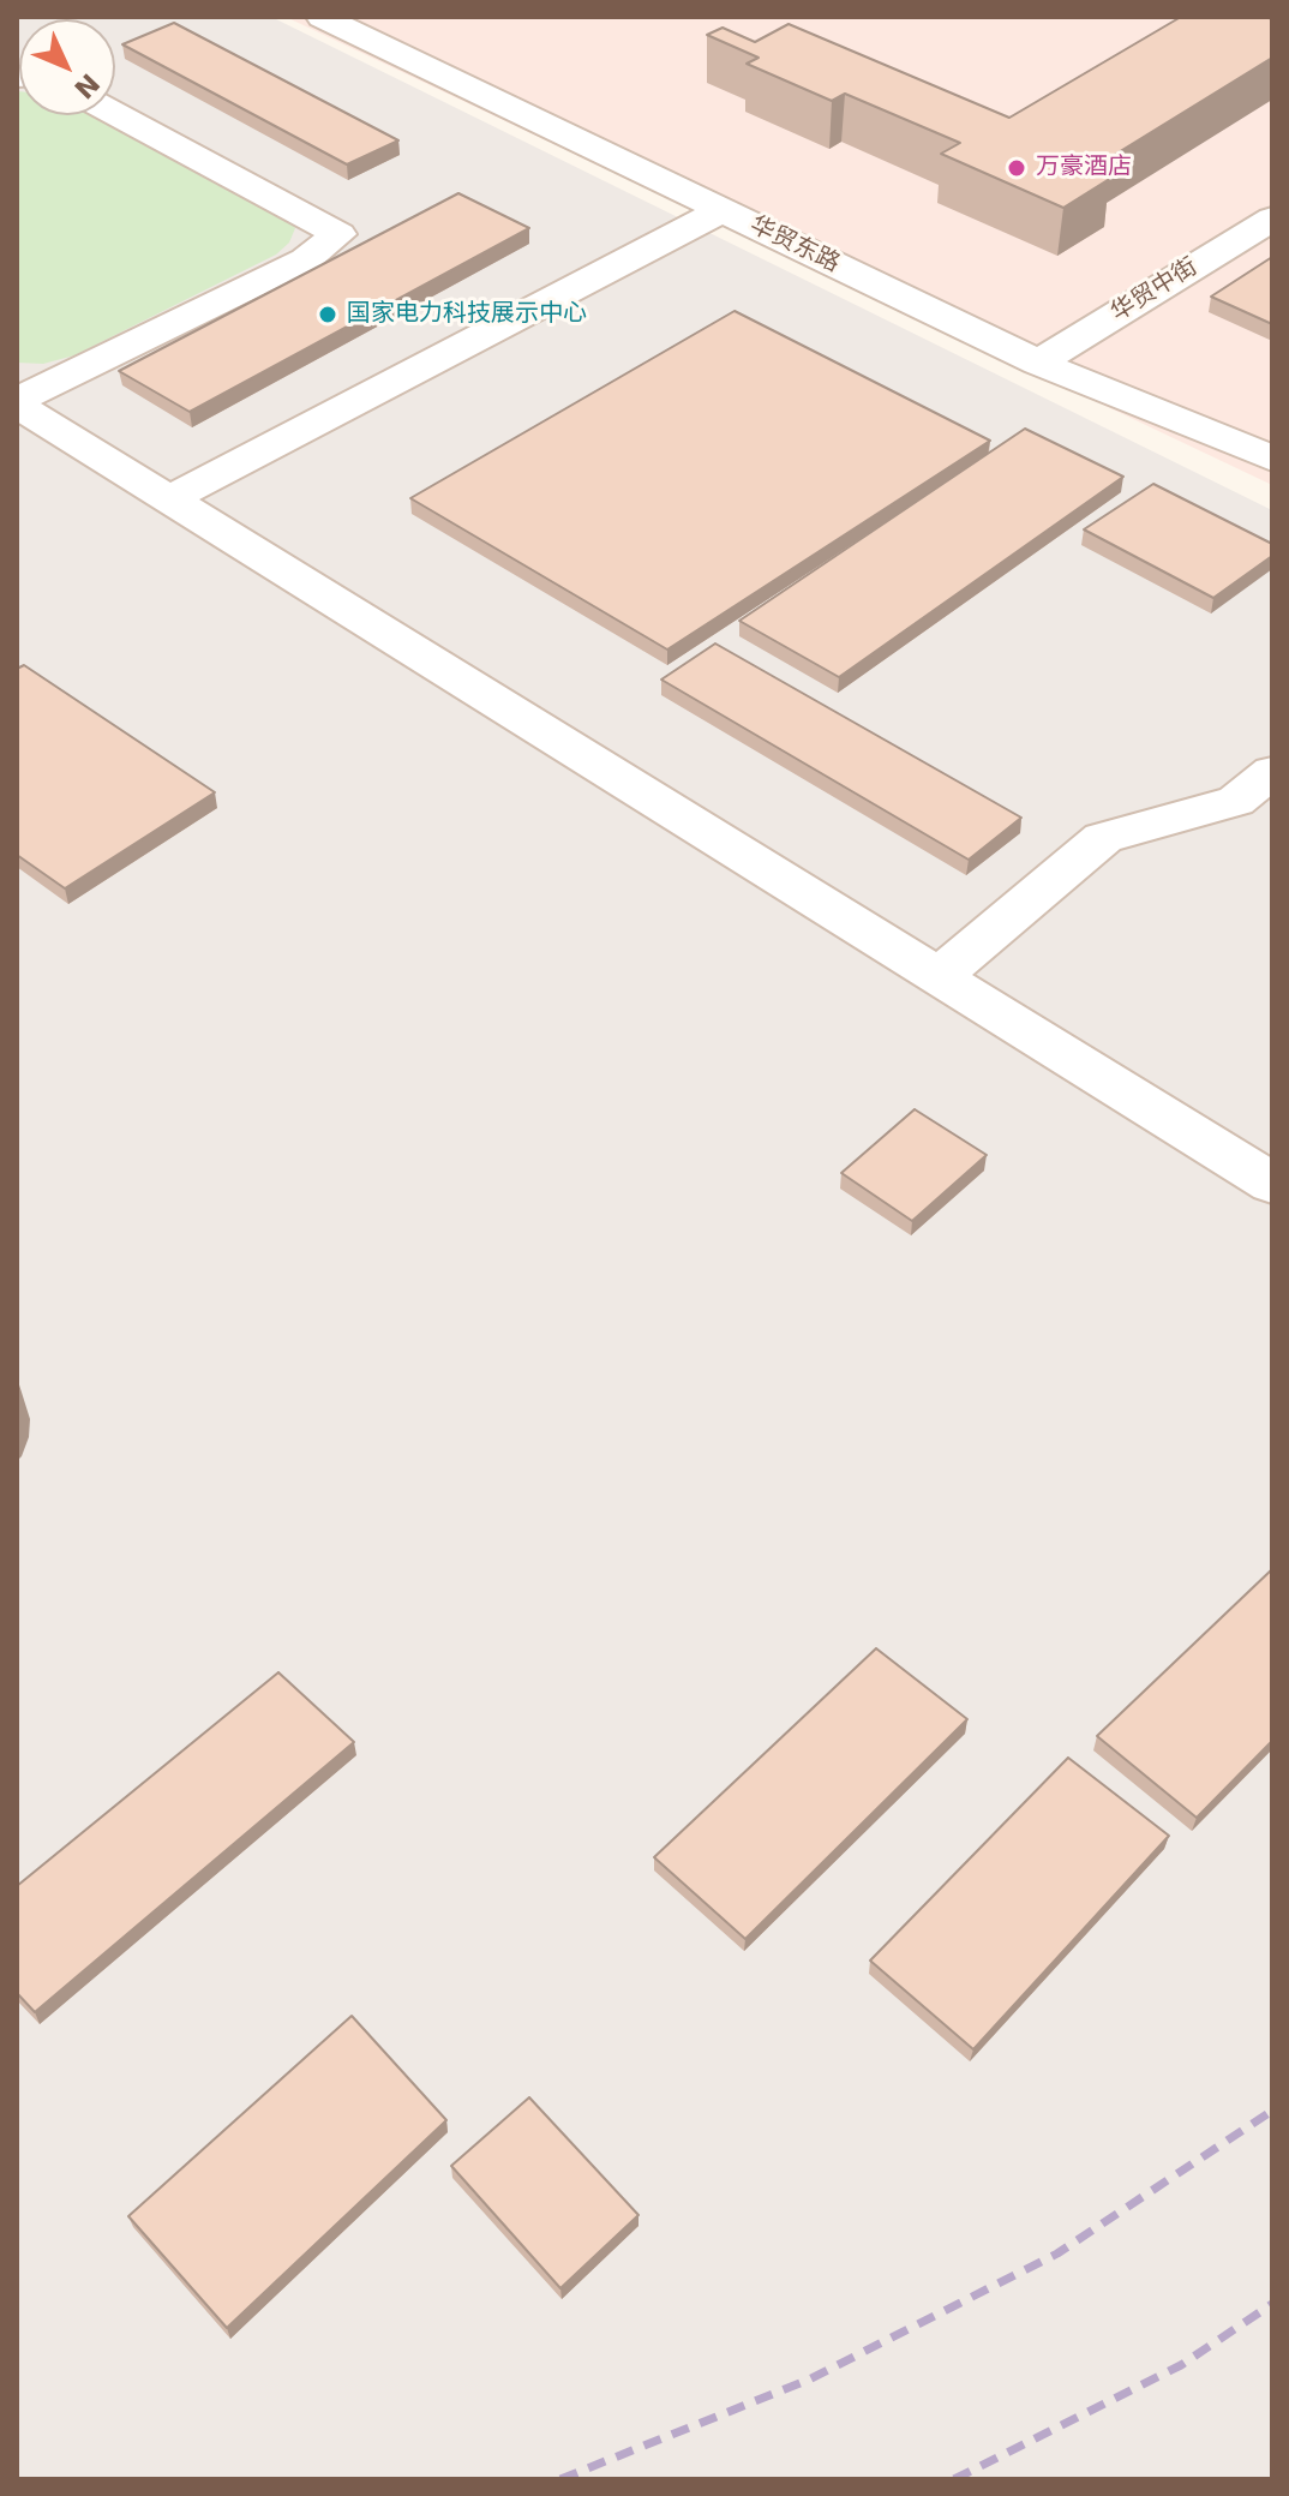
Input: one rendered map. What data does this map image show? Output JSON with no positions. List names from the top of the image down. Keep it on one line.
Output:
{"streets":{"street":["华贸东路","华贸中街"]},"crossings":[["华贸东路","华贸中街"]],"places":["万豪酒店","国家电力科技展示中心"],"north":"bottom right"}
